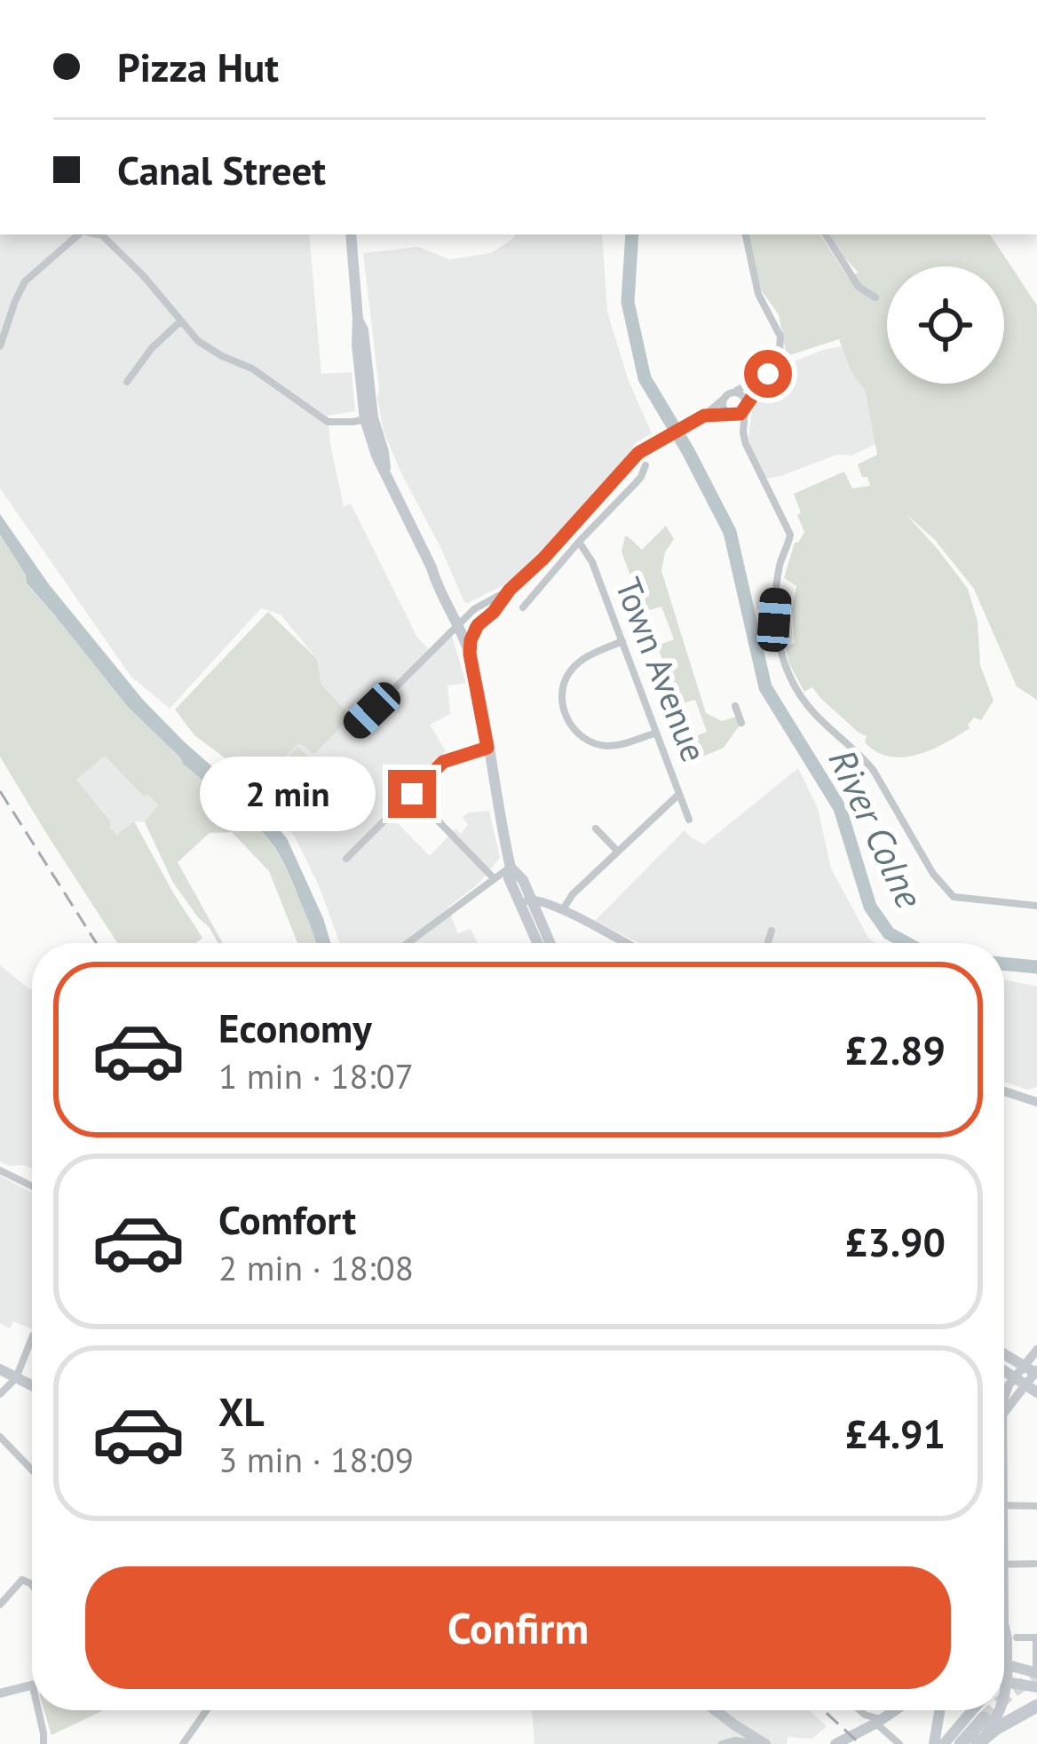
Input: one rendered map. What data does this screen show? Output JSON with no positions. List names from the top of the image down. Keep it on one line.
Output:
{"streets":{"street":["Town Avenue"]},"water":["River Colne"],"page":{"banner":["Pizza Hut","Canal Street"],"bubble":"2 min","list":[{"name":"Economy","note":"1 min · 18:07","value":"£2.89"},{"name":"Comfort","note":"2 min · 18:08","value":"£3.90"},{"name":"XL","note":"3 min · 18:09","value":"£4.91"}],"buttons":"Confirm"}}
